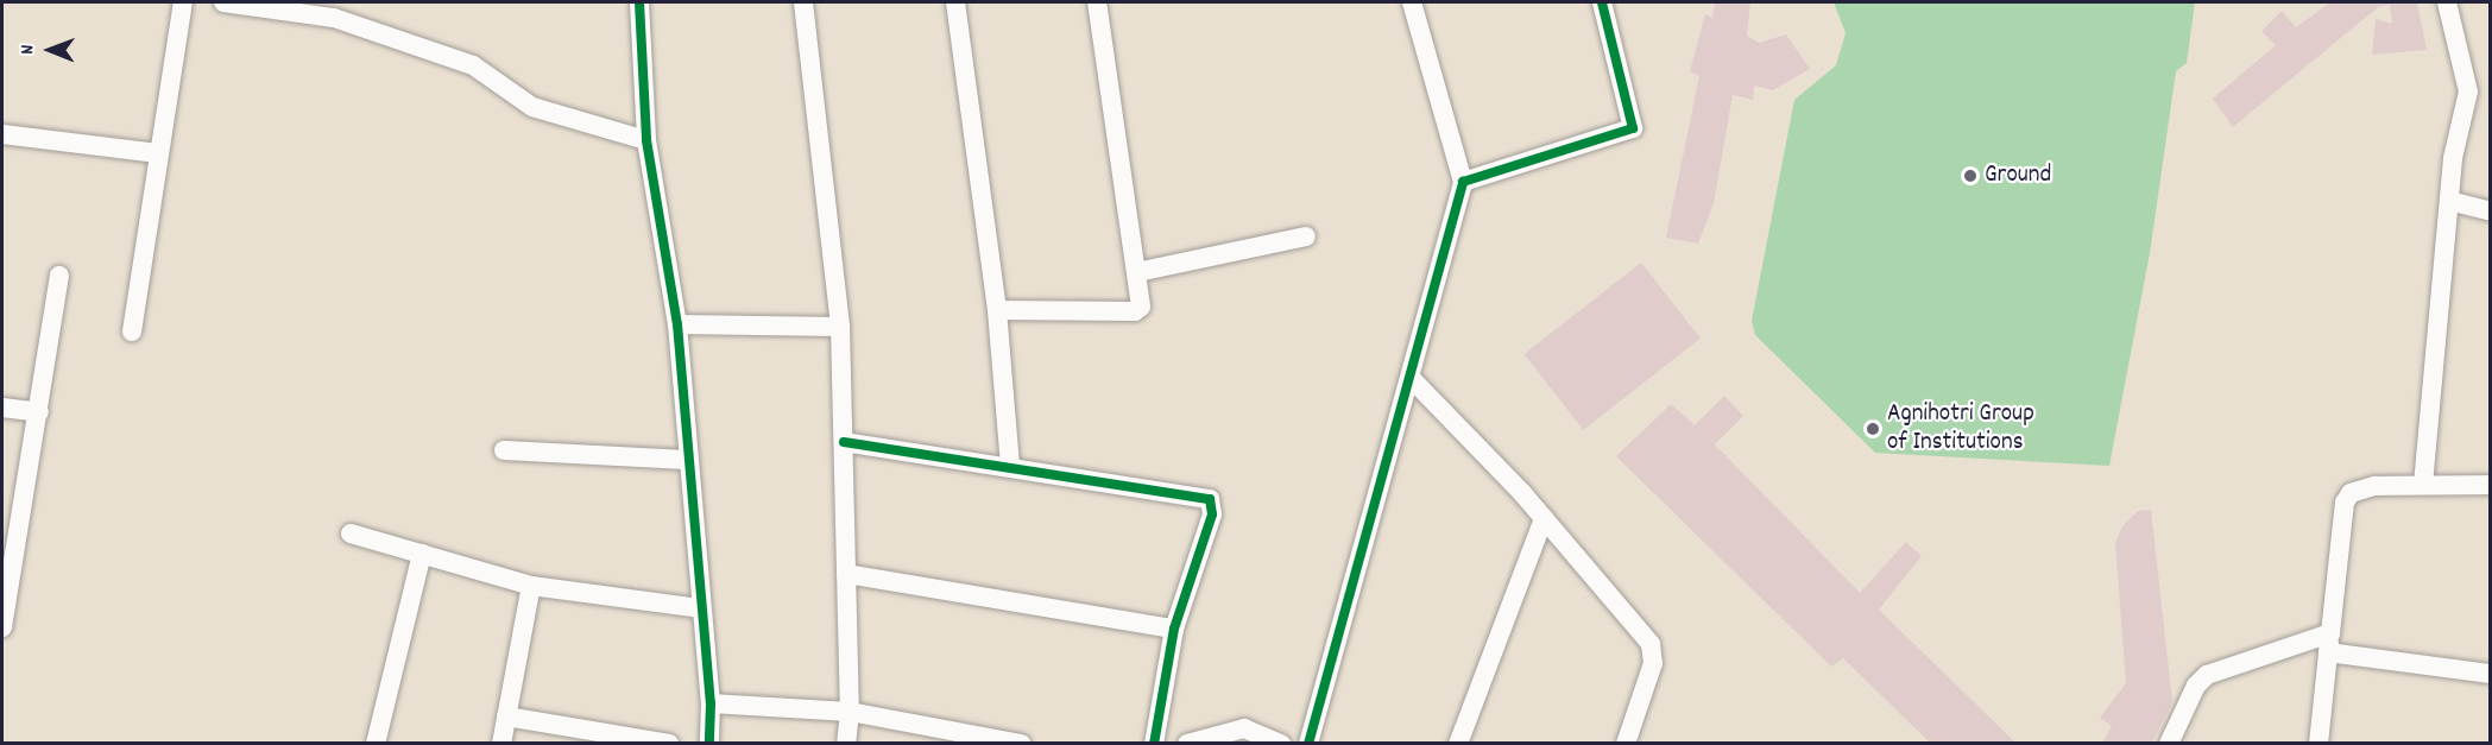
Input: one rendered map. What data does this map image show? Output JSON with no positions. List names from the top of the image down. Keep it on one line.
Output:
{"places":["Ground","Agnihotri Group of Institutions"],"north":"left"}
